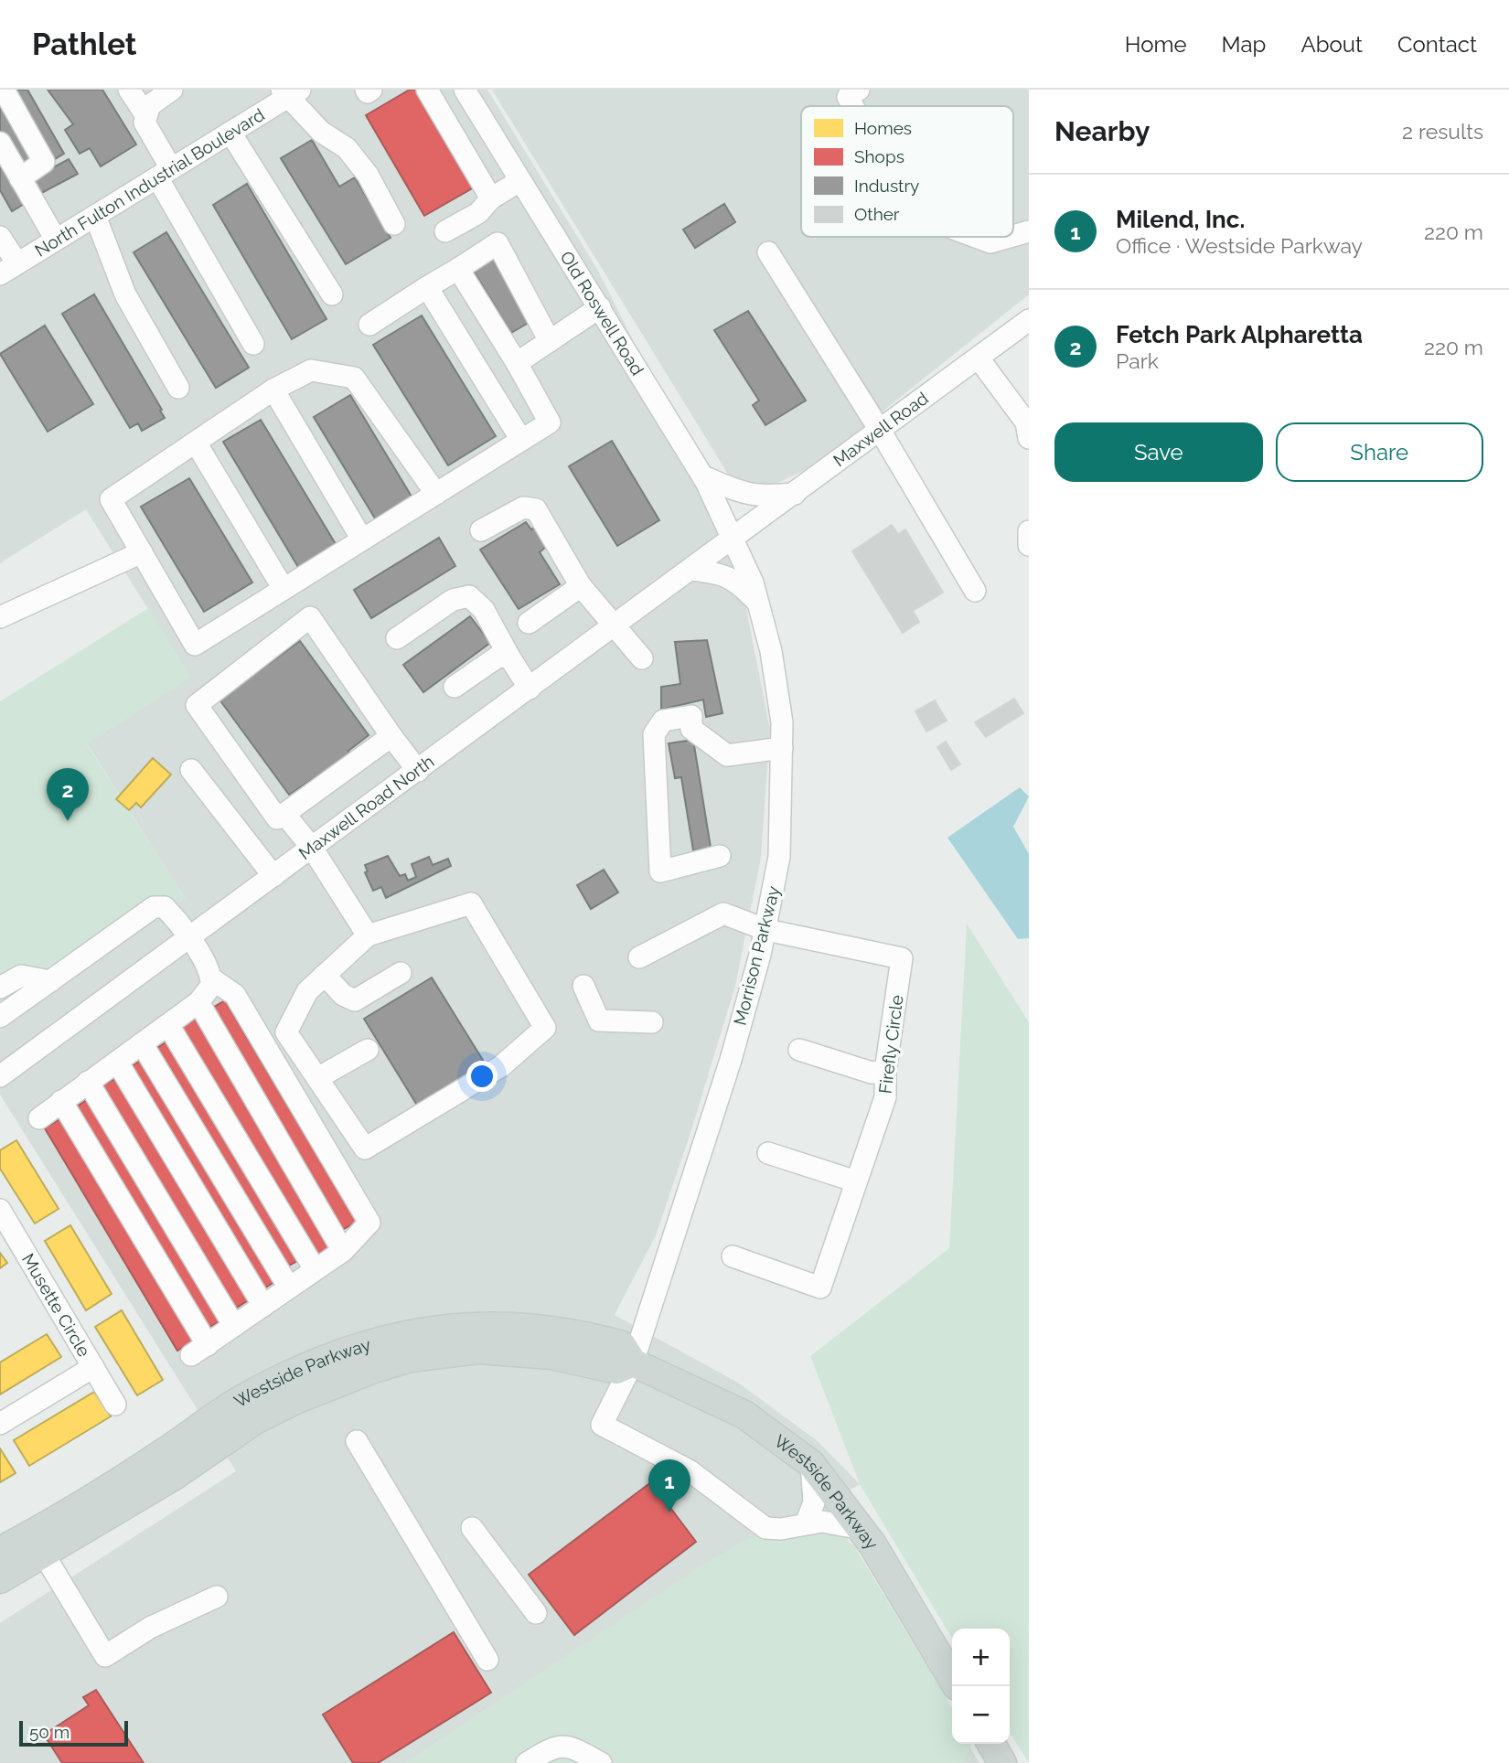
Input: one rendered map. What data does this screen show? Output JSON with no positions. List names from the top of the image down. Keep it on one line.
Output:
{"streets":{"main road":["Westside Parkway"],"street":["North Fulton Industrial Boulevard","Old Roswell Road","Maxwell Road","Maxwell Road North","Morrison Parkway","Firefly Circle","Musette Circle"]},"crossings":[["Old Roswell Road","Maxwell Road"],["Old Roswell Road","Maxwell Road North"],["Old Roswell Road","Morrison Parkway"],["Maxwell Road","Maxwell Road North"],["Maxwell Road","Morrison Parkway"],["Maxwell Road North","Morrison Parkway"],["Morrison Parkway","Firefly Circle"],["Morrison Parkway","Westside Parkway"]],"legend":["Homes","Shops","Industry","Other"],"scale_bar":"50 m","page":{"header":"Pathlet","nav":["Home","Map","About","Contact"],"heading":["Nearby","2 results"],"list":[{"mark":"1","name":"Milend, Inc.","note":"Office · Westside Parkway","value":"220 m"},{"mark":"2","name":"Fetch Park Alpharetta","note":"Park","value":"220 m"}],"buttons":["Save","Share"],"pins":["2","1"],"map_buttons":["+","−"],"scale":"50 m"}}
